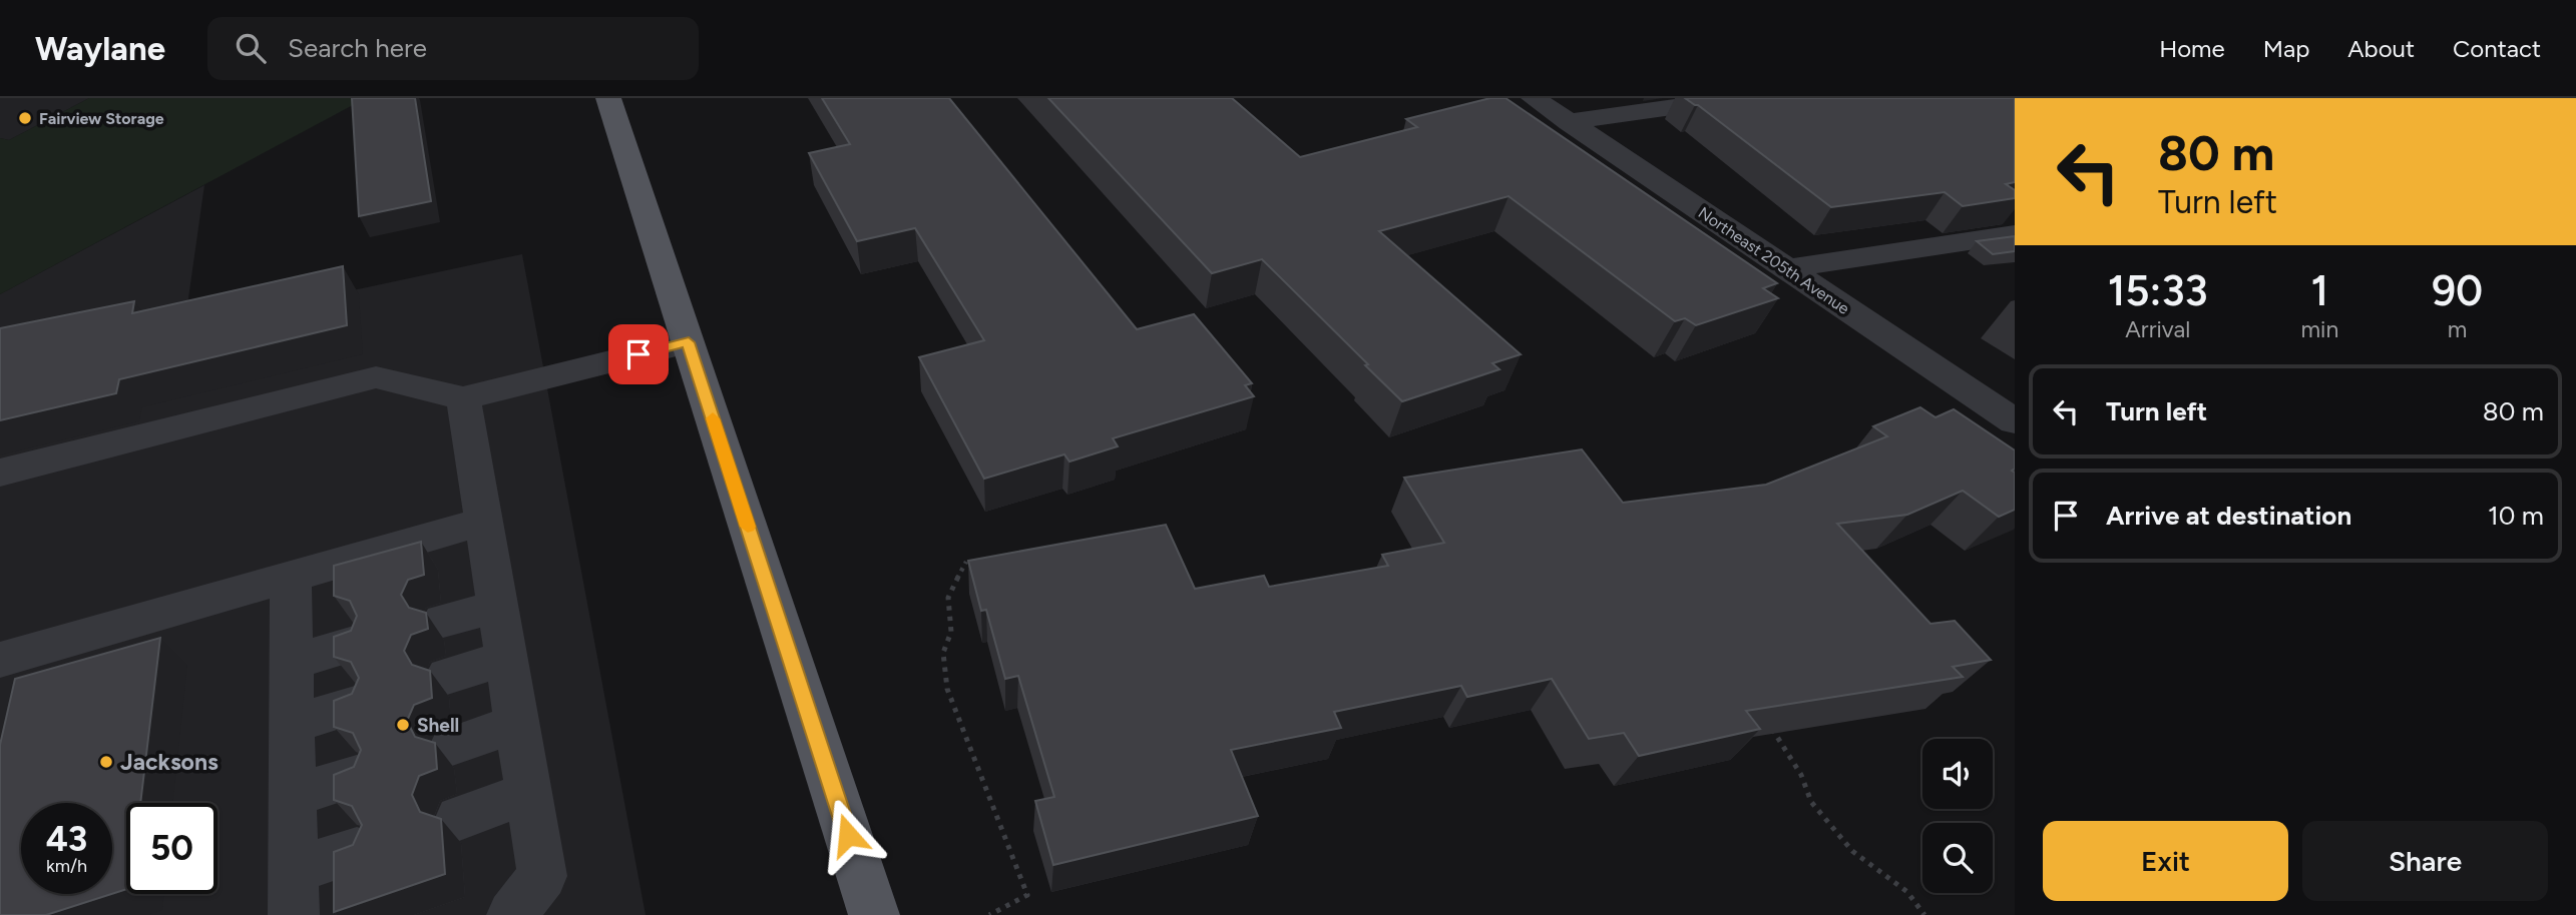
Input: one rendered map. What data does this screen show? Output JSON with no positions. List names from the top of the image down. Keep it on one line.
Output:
{"streets":{"street":["Northeast 205th Avenue"]},"places":["Fairview Storage","Shell","Jacksons"],"page":{"header":"Waylane","search":"Search here","nav":["Home","Map","About","Contact"],"turn":["80 m","Turn left"],"eta":["15:33","Arrival","1","min","90","m"],"list":[{"name":"Turn left","value":"80 m"},{"name":"Arrive at destination","value":"10 m"}],"speed":"43 km/h","limit":"50","buttons":["Exit","Share"]}}
